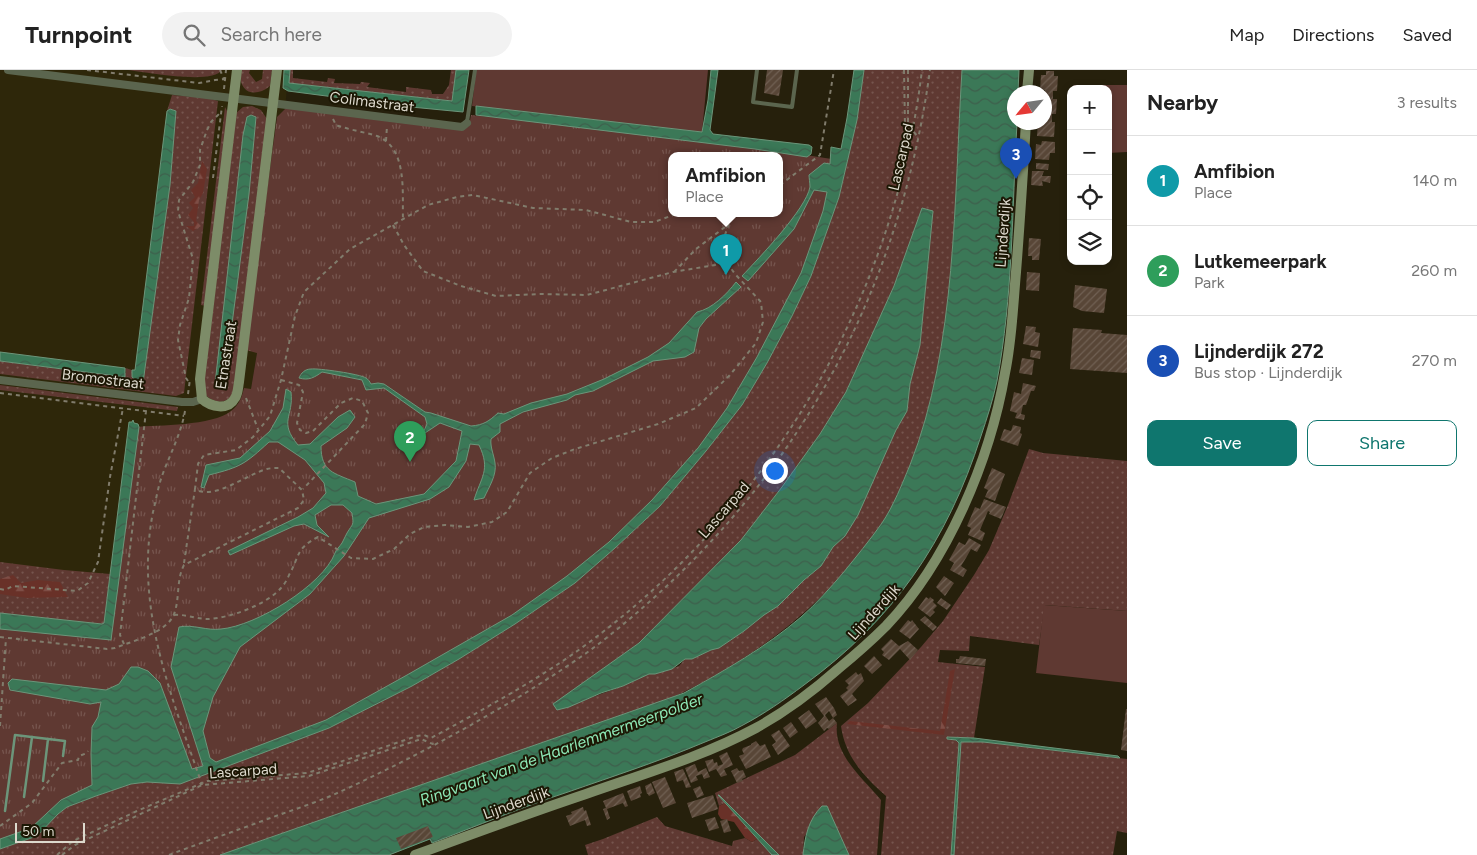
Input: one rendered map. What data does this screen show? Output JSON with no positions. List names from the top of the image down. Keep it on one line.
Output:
{"streets":{"street":["Colimastraat","Lijnderdijk","Etnastraat","Bromostraat"],"path":["Lascarpad"]},"crossings":[["Colimastraat","Etnastraat"],["Etnastraat","Bromostraat"]],"water":["Ringvaart van de Haarlemmermeerpolder"],"scale_bar":"50 m","north":"bottom left","page":{"header":"Turnpoint","search":"Search here","nav":["Map","Directions","Saved"],"heading":["Nearby","3 results"],"map_buttons":["+","−"],"list":[{"mark":"1","name":"Amfibion","note":"Place","value":"140 m"},{"mark":"2","name":"Lutkemeerpark","note":"Park","value":"260 m"},{"mark":"3","name":"Lijnderdijk 272","note":"Bus stop · Lijnderdijk","value":"270 m"}],"pins":["3","1","2"],"popup":["Amfibion","Place"],"buttons":["Save","Share"],"scale":"50 m"}}
